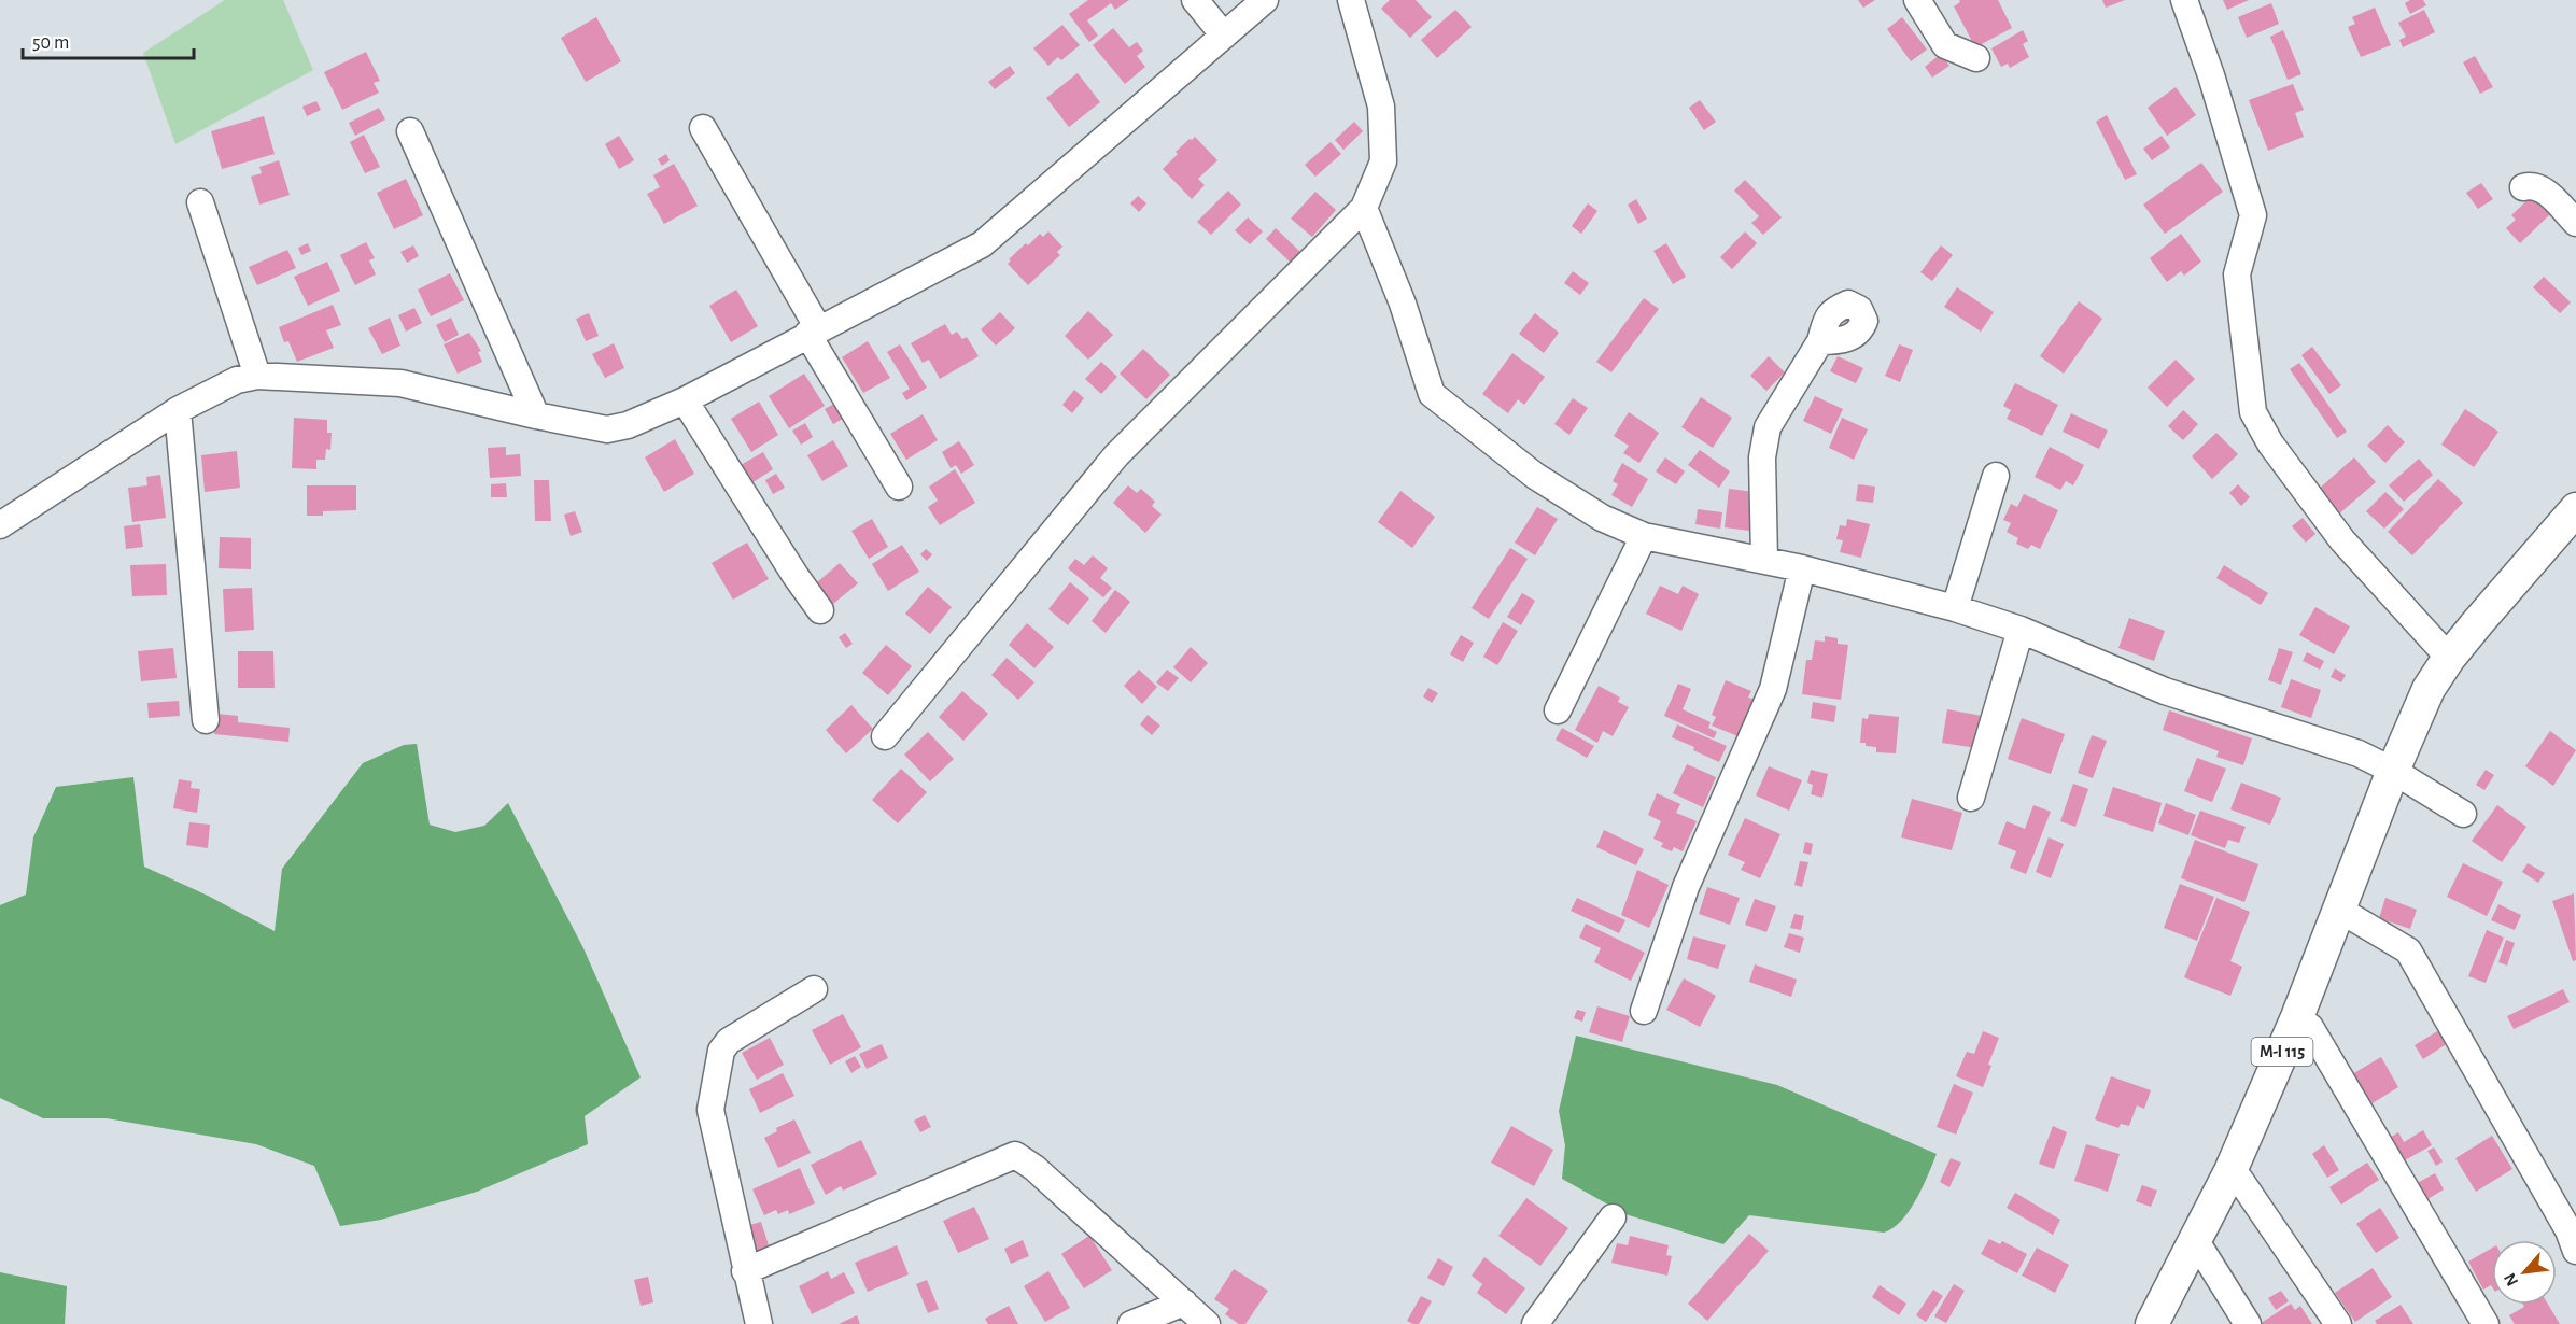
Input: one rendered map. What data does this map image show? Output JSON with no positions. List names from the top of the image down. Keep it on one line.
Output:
{"streets":{"main road":["M-I 115"]},"scale_bar":"50 m","north":"bottom left"}
